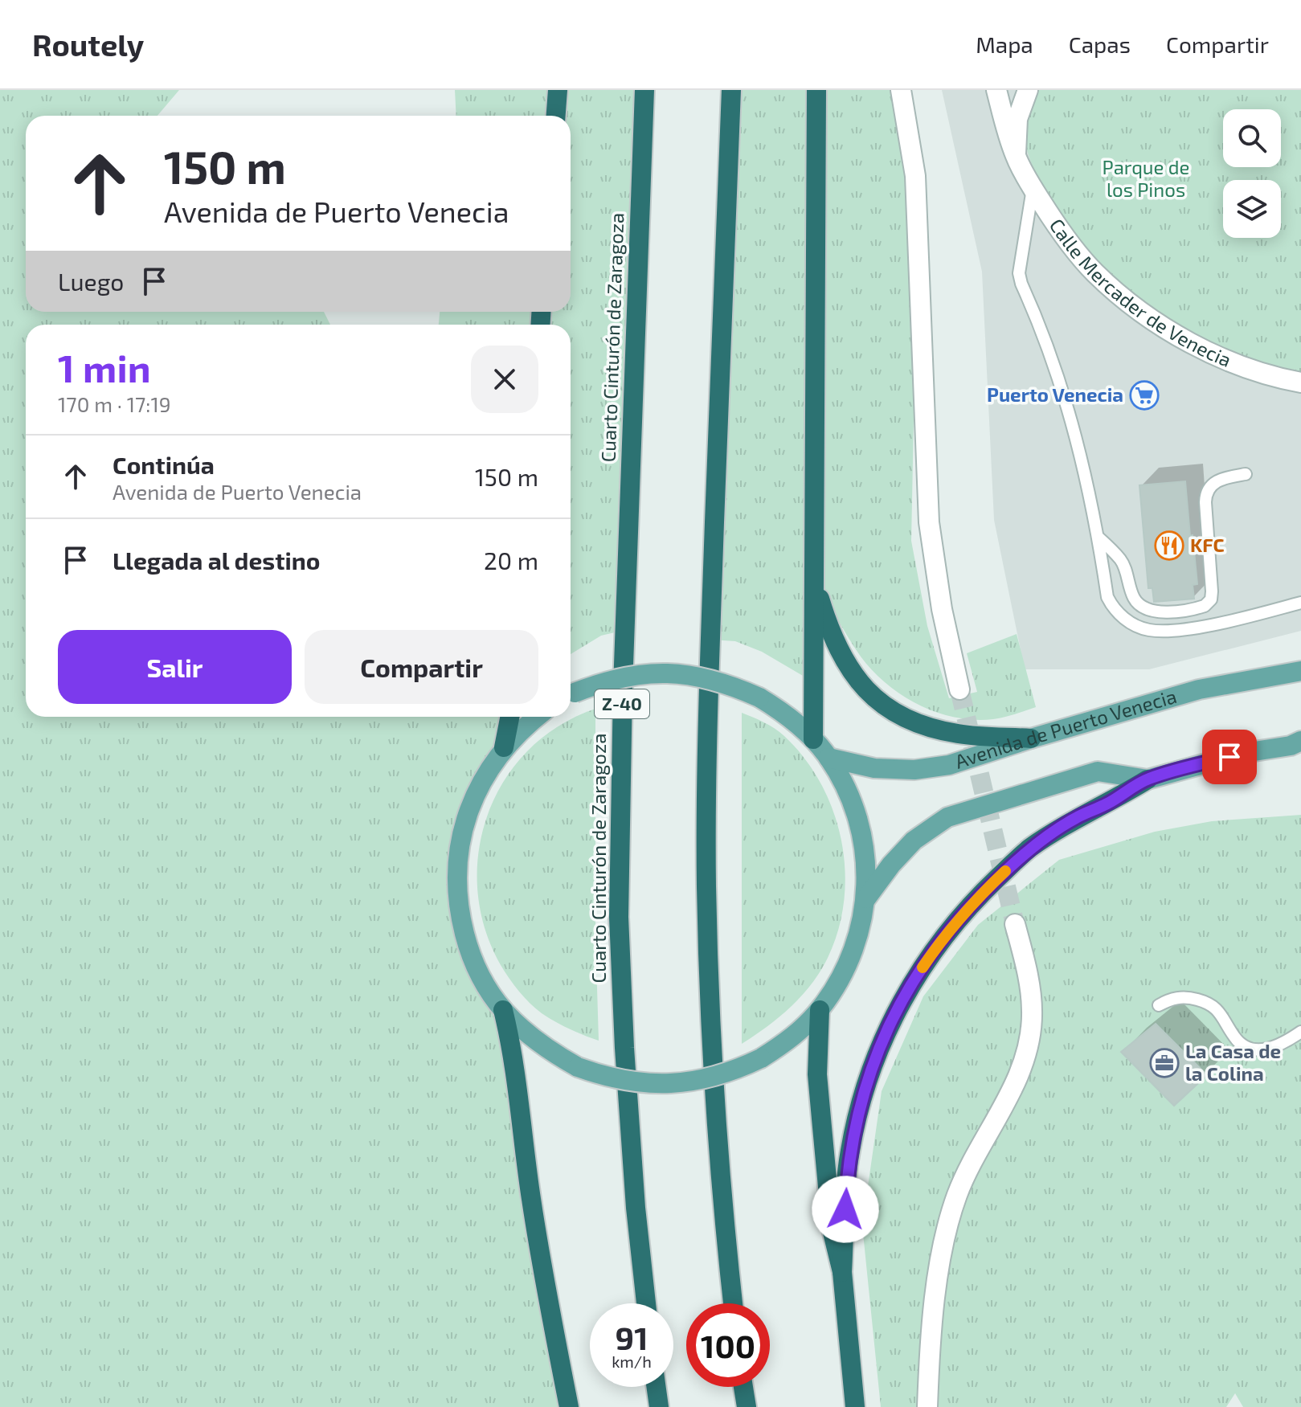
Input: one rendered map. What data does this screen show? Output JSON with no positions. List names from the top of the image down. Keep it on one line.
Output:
{"streets":{"highway":["Cuarto Cinturón de Zaragoza","Z-40"],"main road":["Avenida de Puerto Venecia"],"street":["Calle Mercader de Venecia"]},"parks":["Parque de los Pinos"],"places":{"supermarket":["Puerto Venecia"],"restaurant":["KFC"],"office":["La Casa de la Colina"]},"page":{"header":"Routely","nav":["Mapa","Capas","Compartir"],"turn":["150 m","Avenida de Puerto Venecia"],"then":"Luego","heading":["1 min","170 m · 17:19"],"list":[{"name":"Continúa","note":"Avenida de Puerto Venecia","value":"150 m"},{"name":"Llegada al destino","value":"20 m"}],"buttons":["Salir","Compartir"],"speed":"91 km/h","limit":"100"}}
